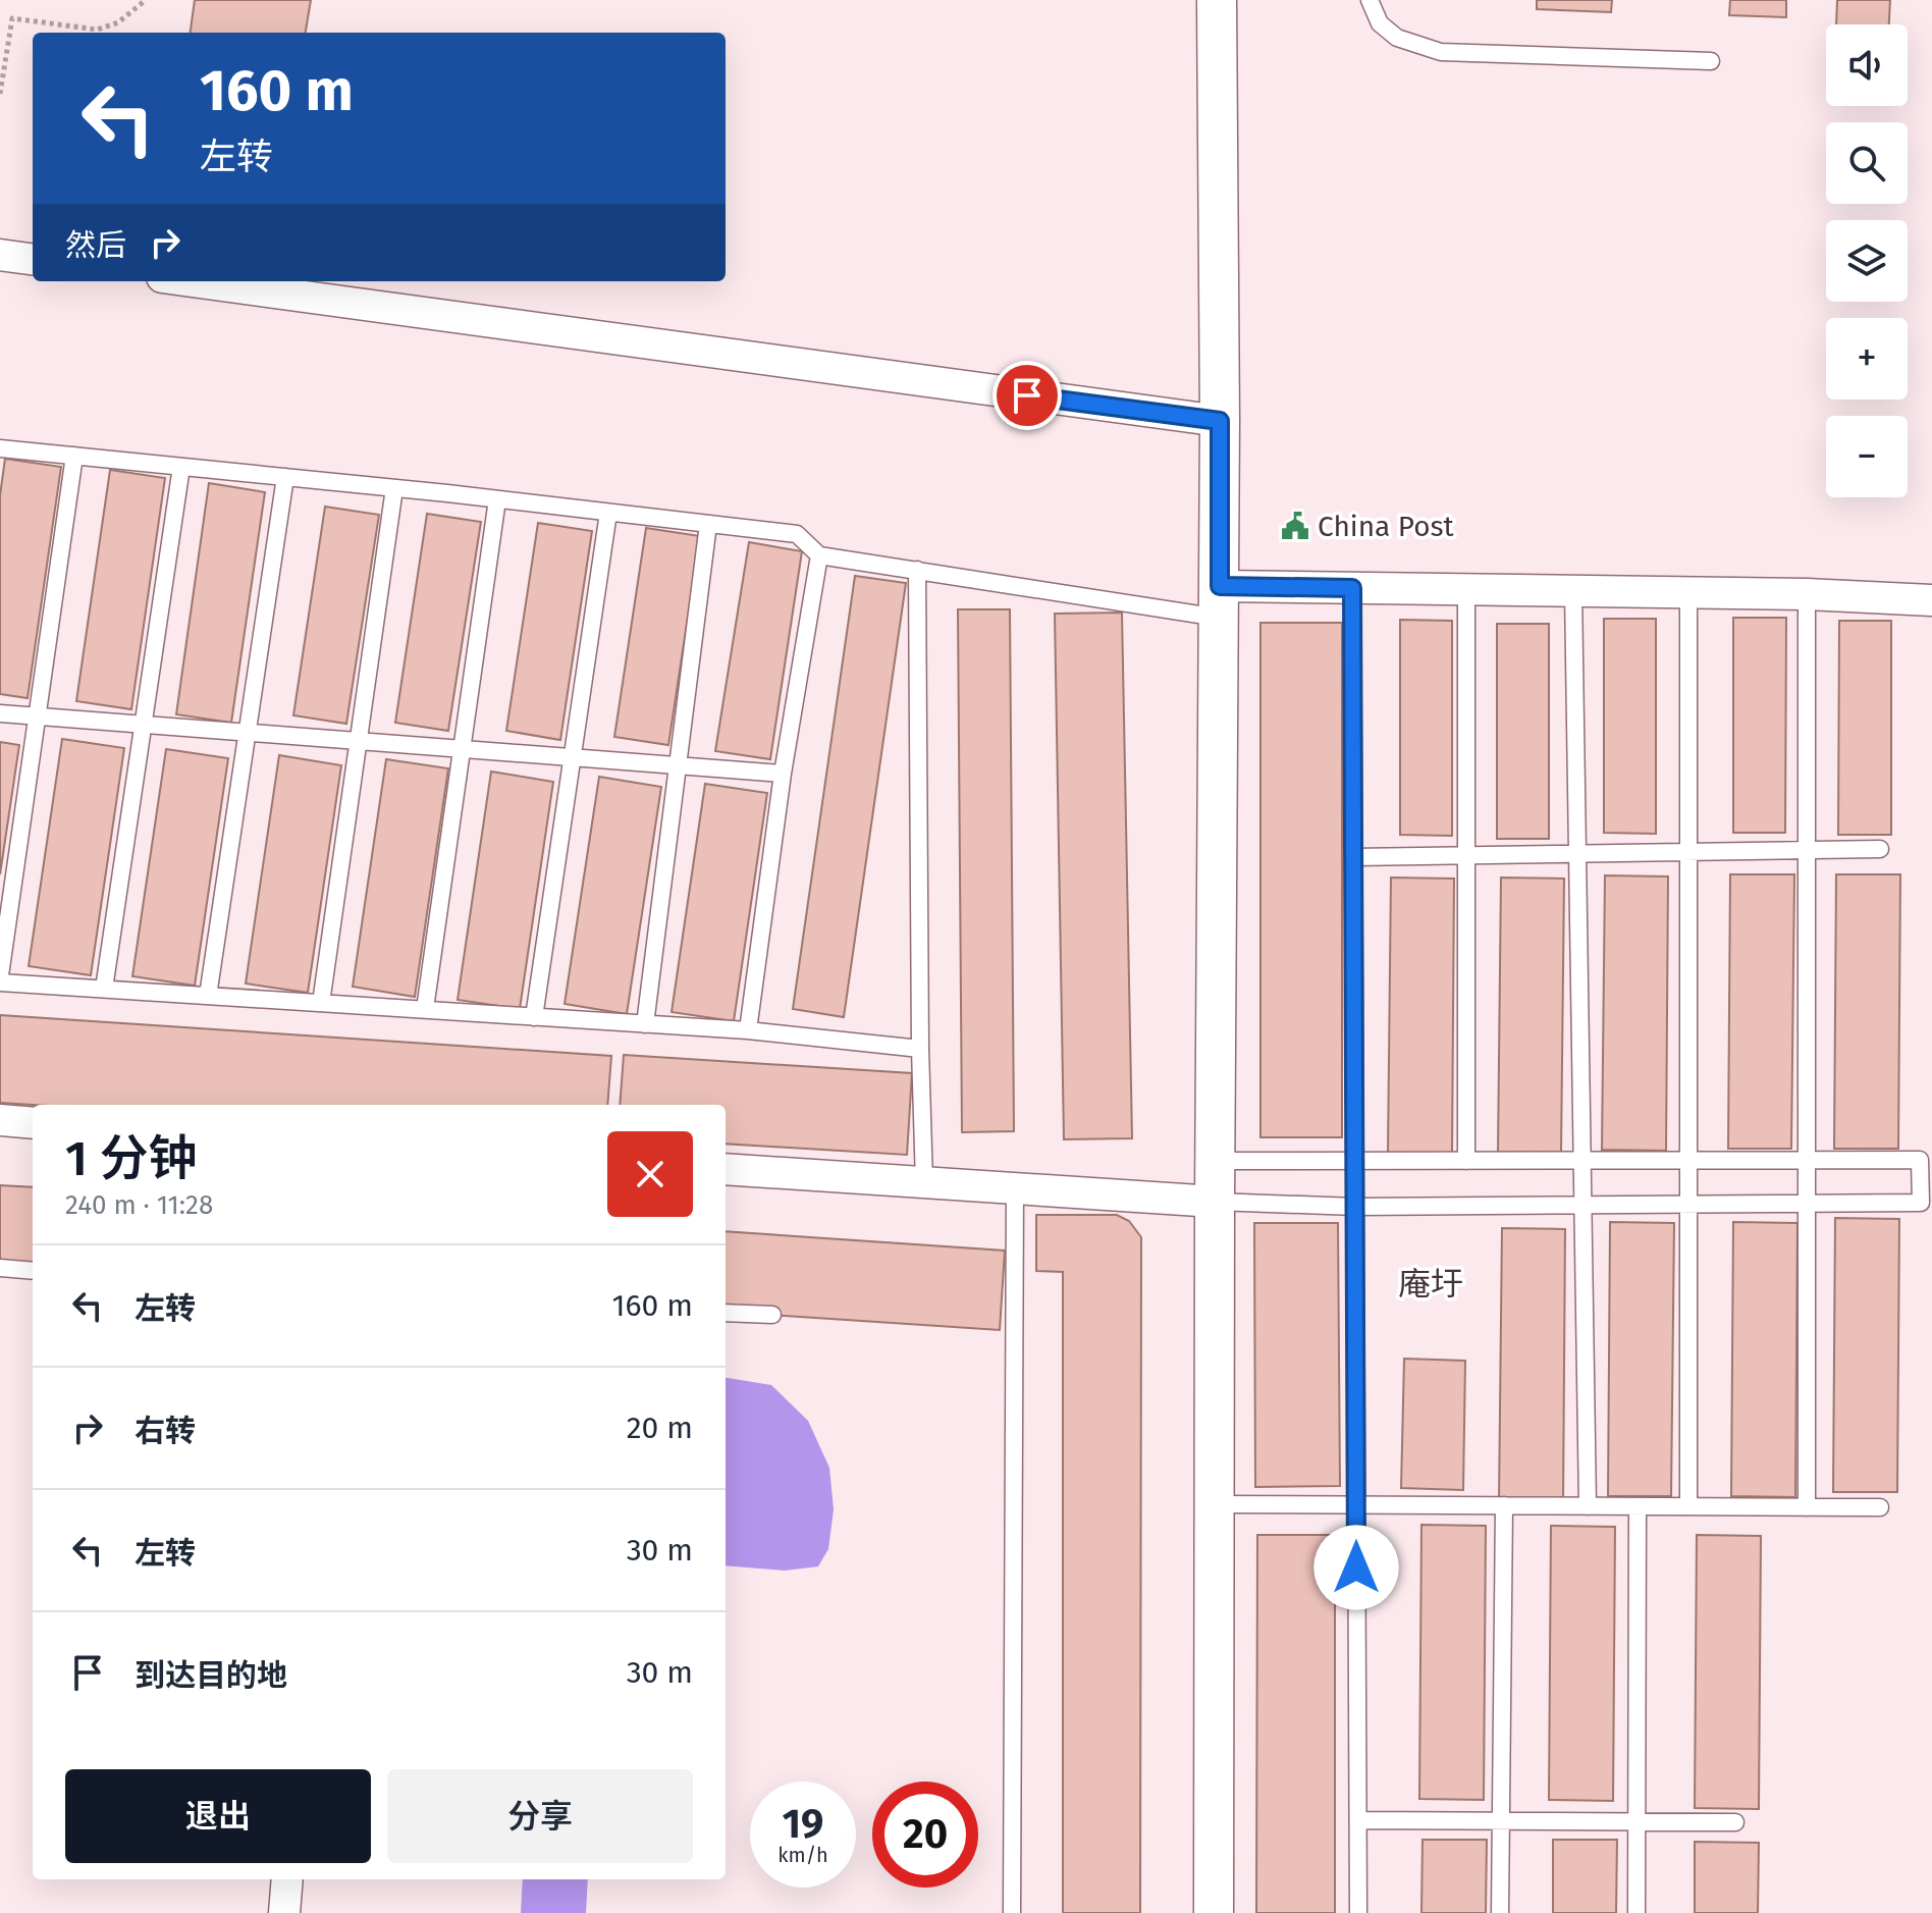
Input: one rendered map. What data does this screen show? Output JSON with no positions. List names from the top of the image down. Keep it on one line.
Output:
{"districts":["庵圩"],"places":{"public building":["China Post"]},"page":{"map_buttons":["+","−"],"turn":["160 m","左转"],"then":"然后","heading":["1 分钟","240 m · 11:28"],"list":[{"name":"左转","value":"160 m"},{"name":"右转","value":"20 m"},{"name":"左转","value":"30 m"},{"name":"到达目的地","value":"30 m"}],"buttons":["退出","分享"],"speed":"19 km/h","limit":"20"}}
